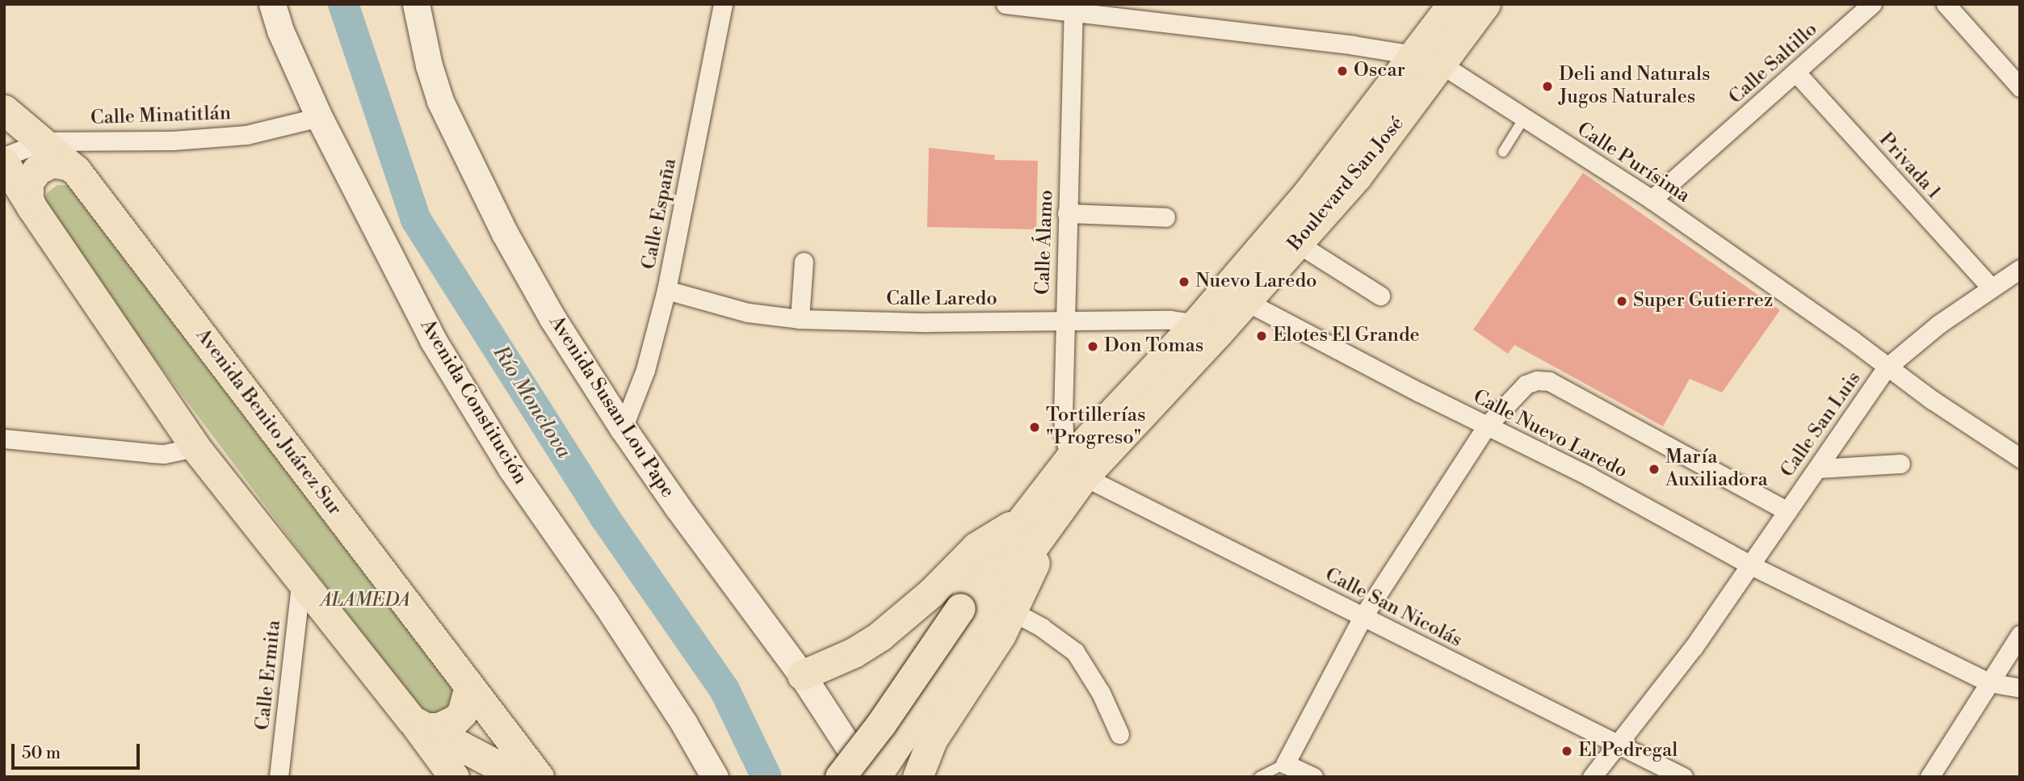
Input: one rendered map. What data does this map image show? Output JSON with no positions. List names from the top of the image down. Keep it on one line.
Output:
{"streets":{"main road":["Boulevard San José","Avenida Constitución","Avenida Susan Lou Pape","Avenida Benito Juárez Sur"],"street":["Calle Saltillo","Calle Minatitlán","Calle Purísima","Privada 1","Calle España","Calle Álamo","Calle Laredo","Calle San Luis","Calle Nuevo Laredo","Calle San Nicolás","Calle Ermita"]},"crossings":[["Calle Saltillo","Calle Purísima"],["Calle Saltillo","Privada 1"],["Calle Minatitlán","Avenida Constitución"],["Calle Minatitlán","Avenida Benito Juárez Sur"],["Calle Purísima","Boulevard San José"],["Calle Purísima","Calle Álamo"],["Calle Purísima","Calle San Luis"],["Privada 1","Calle San Luis"],["Boulevard San José","Calle Álamo"],["Boulevard San José","Calle Laredo"],["Boulevard San José","Calle Nuevo Laredo"],["Boulevard San José","Calle San Nicolás"],["Calle España","Calle Laredo"],["Calle España","Avenida Susan Lou Pape"],["Calle Álamo","Calle Laredo"],["Calle Álamo","Calle San Nicolás"],["Avenida Benito Juárez Sur","Calle Ermita"],["Calle San Luis","Calle Nuevo Laredo"],["Calle San Luis","Calle San Nicolás"]],"water":["Río Monclova"],"parks":["ALAMEDA"],"places":["Oscar","Deli and Naturals Jugos Naturales","Nuevo Laredo","Super Gutierrez","Elotes El Grande","Don Tomas","Tortillerías \"Progreso\"","María Auxiliadora","El Pedregal"],"scale_bar":"50 m"}
